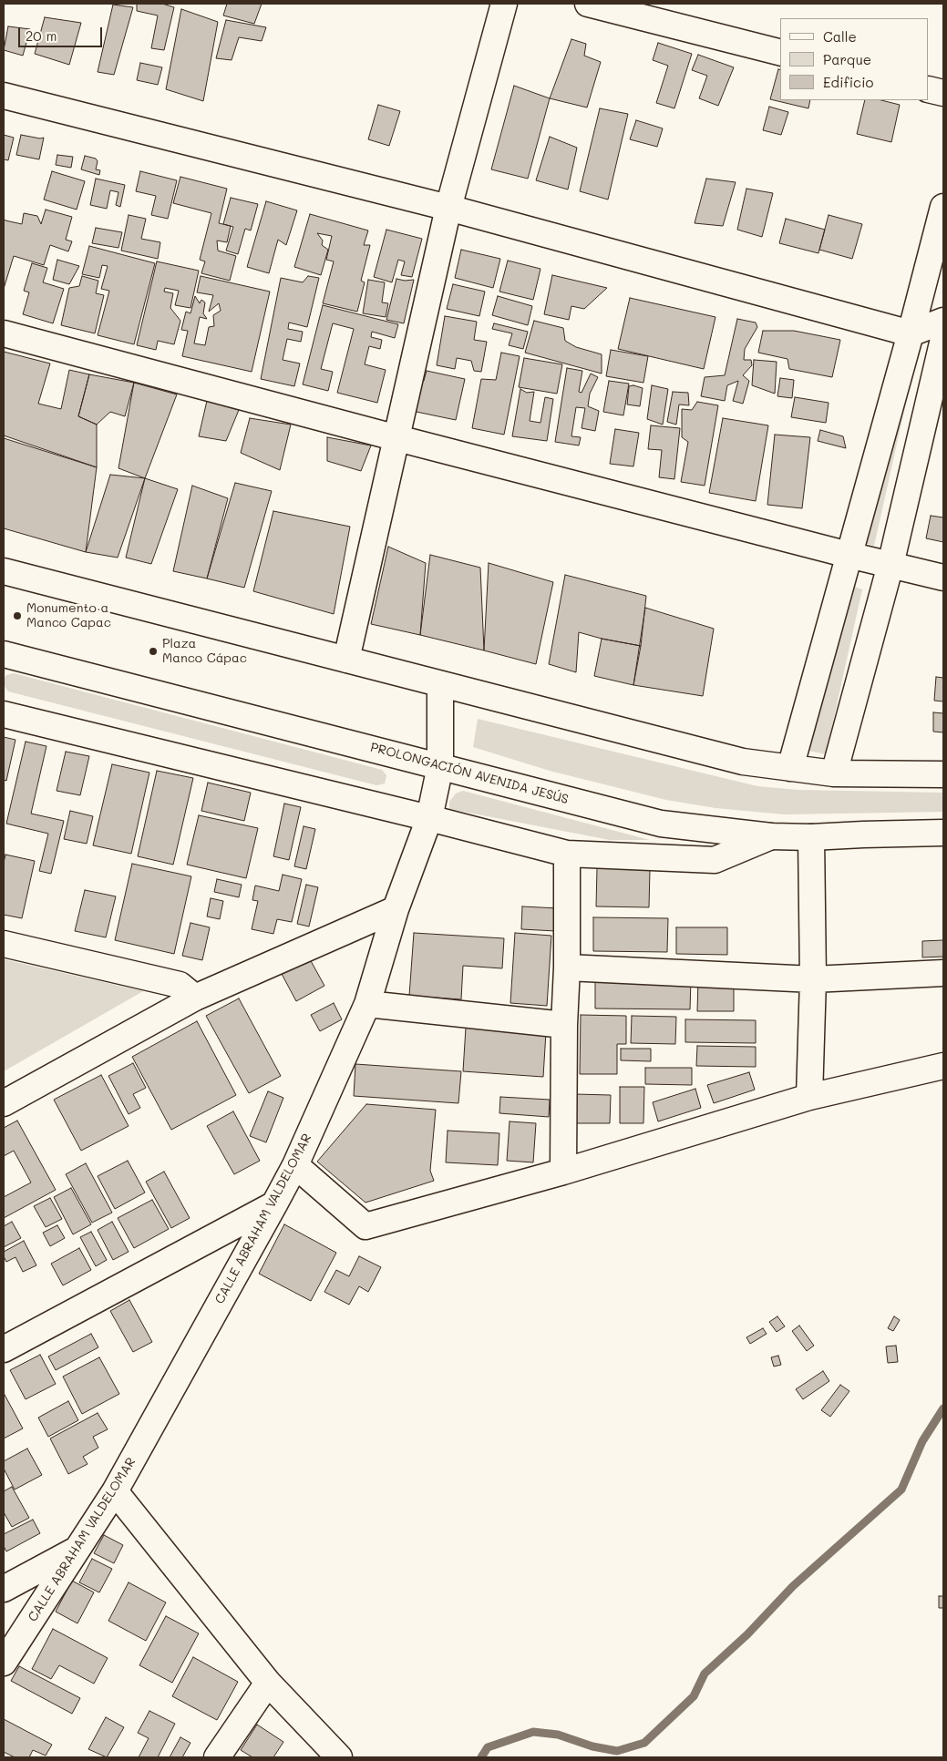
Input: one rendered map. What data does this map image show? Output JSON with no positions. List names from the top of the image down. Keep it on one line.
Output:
{"streets":{"street":["PROLONGACIÓN AVENIDA JESÚS","CALLE ABRAHAM VALDELOMAR"]},"crossings":[["PROLONGACIÓN AVENIDA JESÚS","CALLE ABRAHAM VALDELOMAR"]],"places":["Monumento a Manco Capac","Plaza Manco Cápac"],"legend":["Calle","Parque","Edificio"],"scale_bar":"20 m"}
